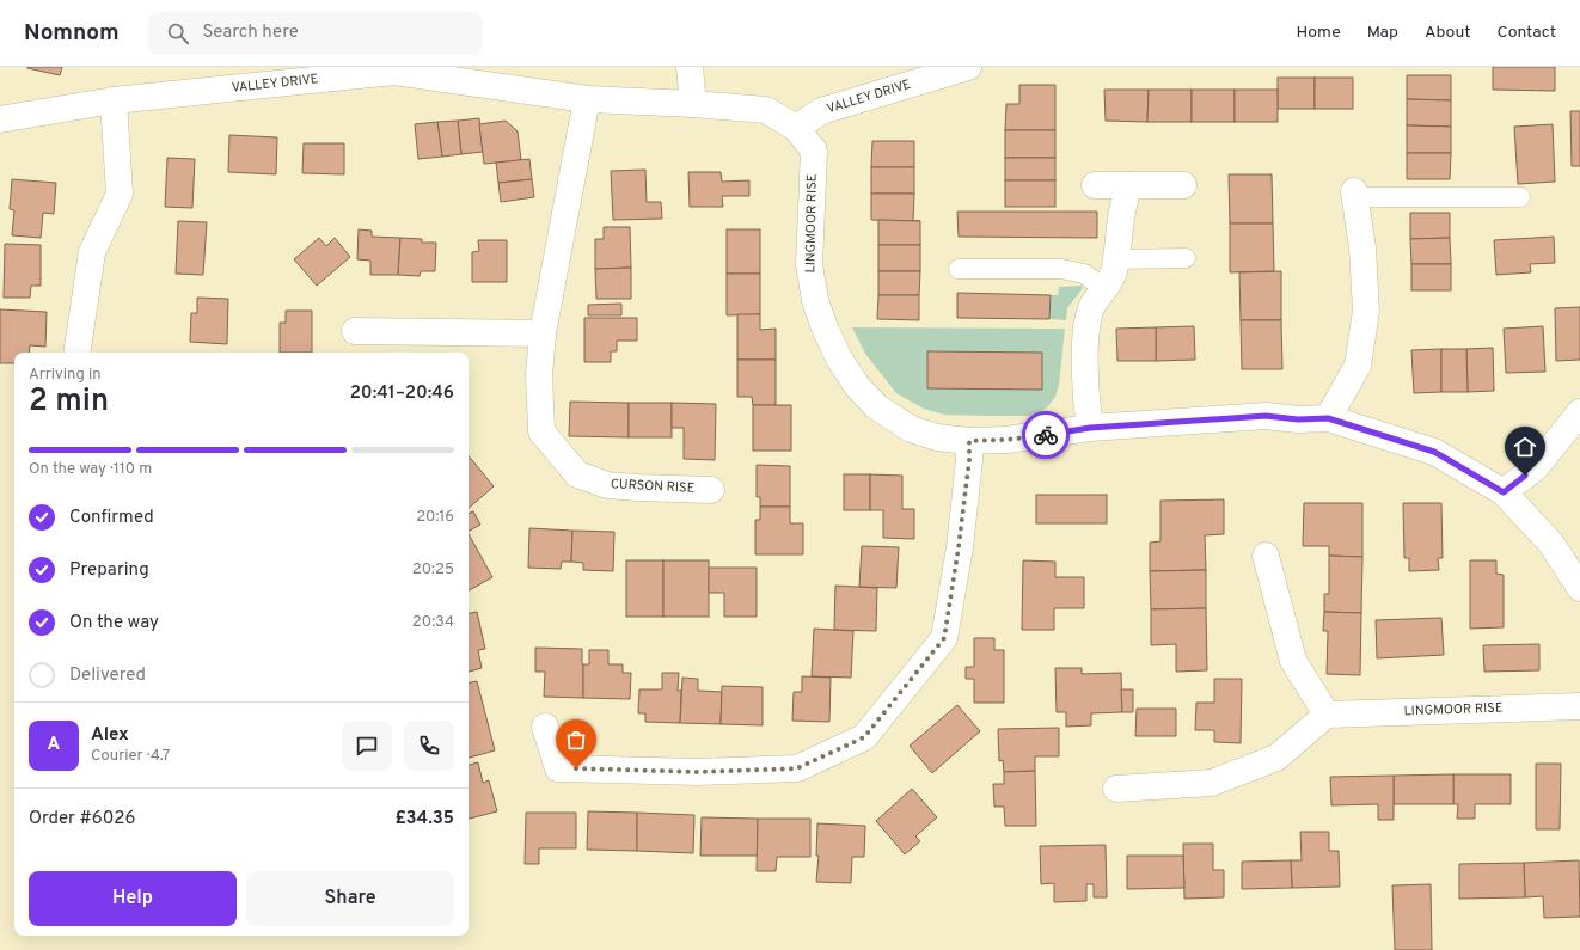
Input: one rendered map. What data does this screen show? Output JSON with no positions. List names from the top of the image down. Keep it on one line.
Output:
{"streets":{"street":["VALLEY DRIVE","LINGMOOR RISE","CURSON RISE"]},"crossings":[["VALLEY DRIVE","LINGMOOR RISE"],["VALLEY DRIVE","CURSON RISE"]],"page":{"header":"Nomnom","search":"Search here","nav":["Home","Map","About","Contact"],"heading":["2 min","Arriving in","20:41–20:46"],"panel":["Alex","Courier · 4.7","Order #6026","£34.35"],"bar":"On the way · 110 m","list":[["Confirmed","20:16"],["Preparing","20:25"],["On the way","20:34"],"Delivered"],"round":"A","buttons":["Help","Share"]}}
